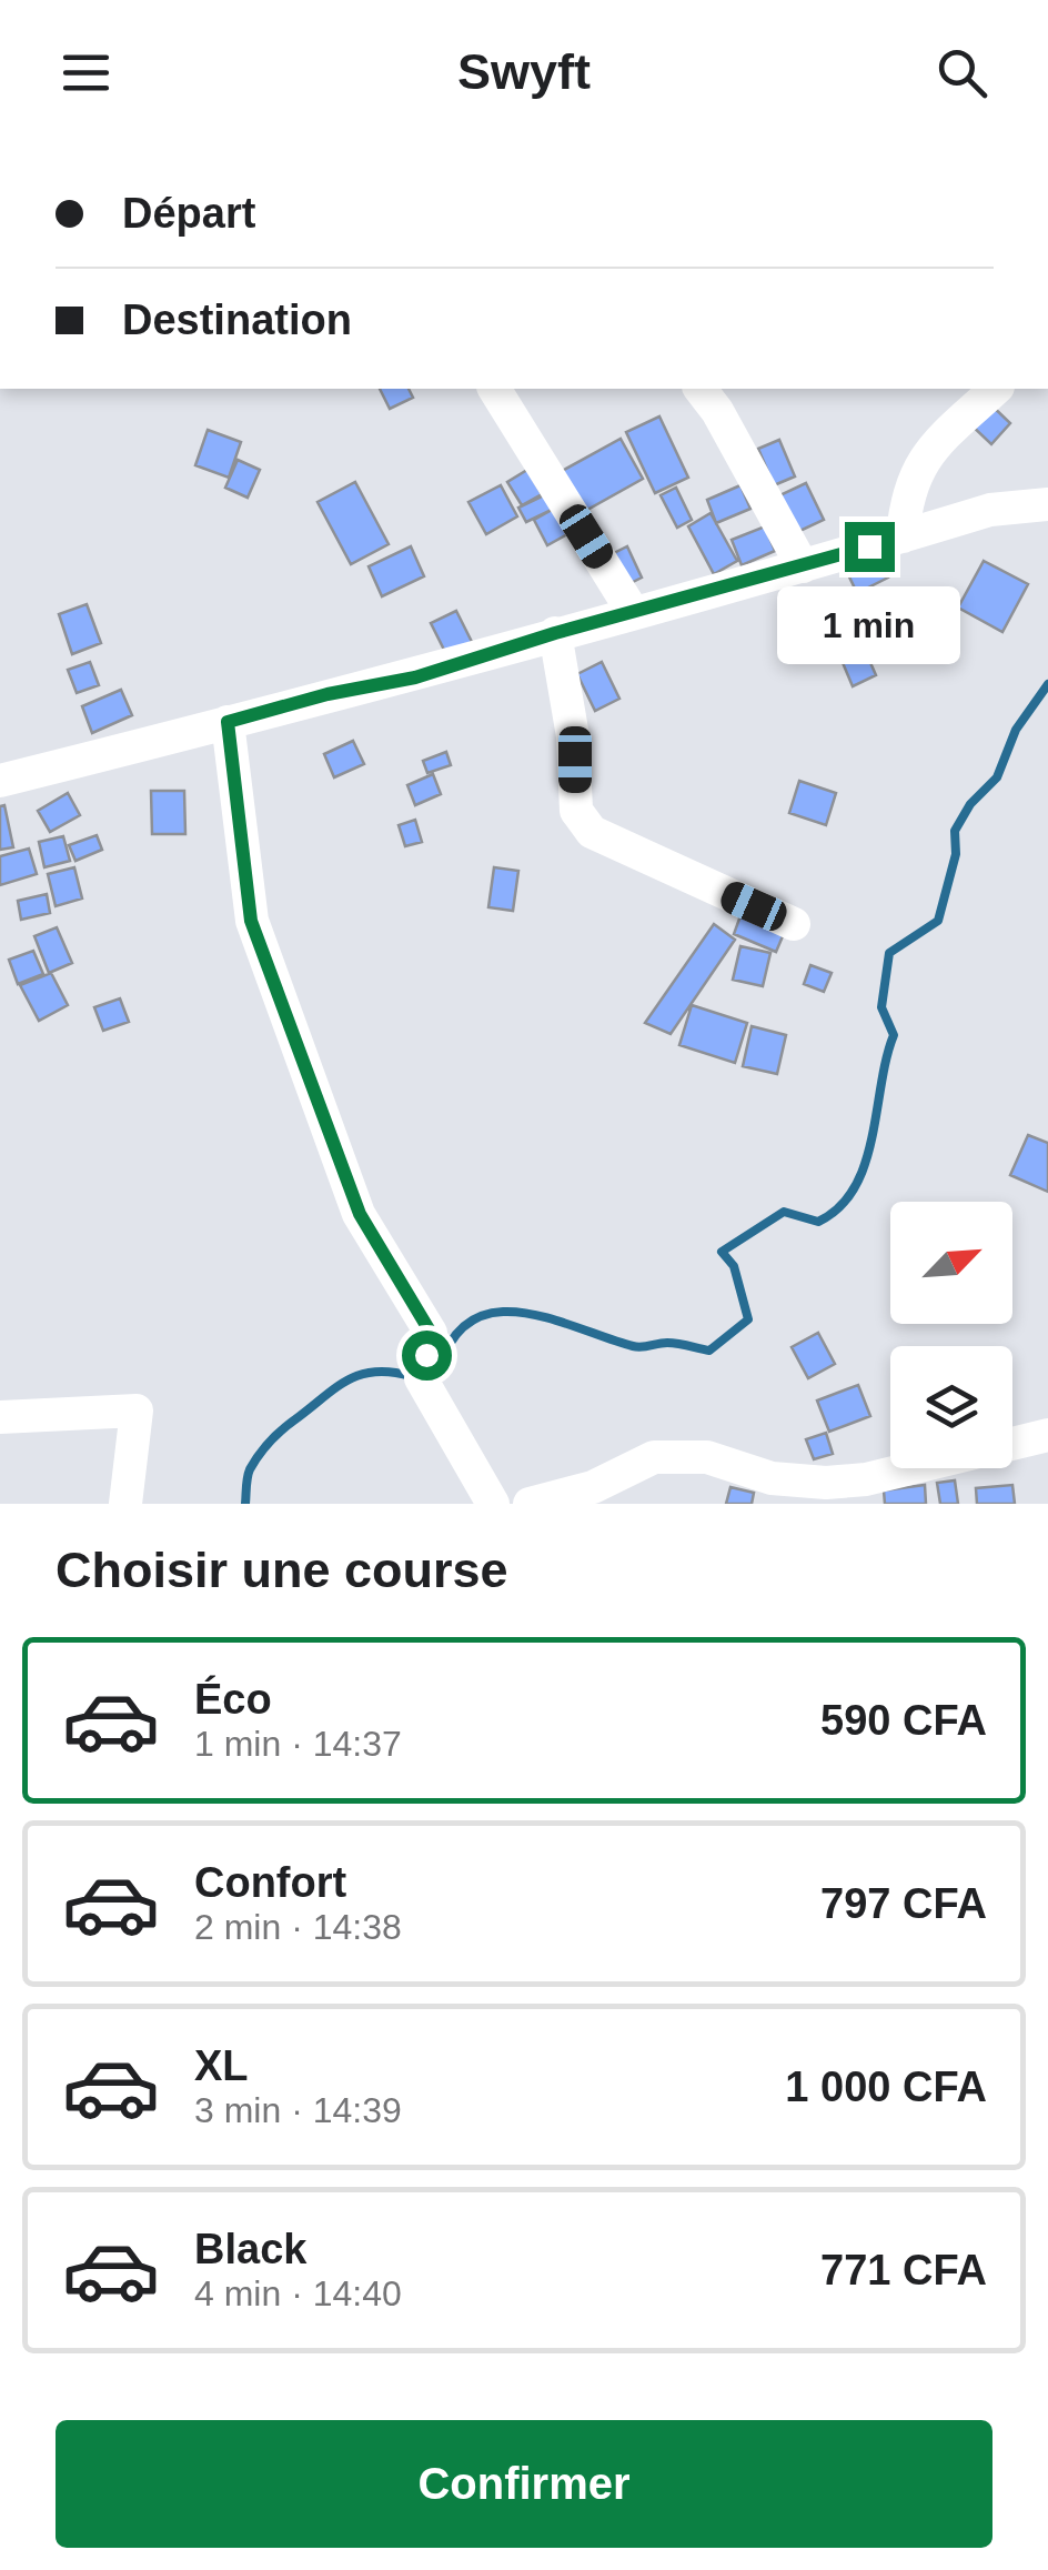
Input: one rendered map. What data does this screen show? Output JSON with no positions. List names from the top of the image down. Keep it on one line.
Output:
{"north":"top right","page":{"header":"Swyft","banner":["Départ","Destination"],"bubble":"1 min","heading":"Choisir une course","list":[{"name":"Éco","note":"1 min · 14:37","value":"590 CFA"},{"name":"Confort","note":"2 min · 14:38","value":"797 CFA"},{"name":"XL","note":"3 min · 14:39","value":"1 000 CFA"},{"name":"Black","note":"4 min · 14:40","value":"771 CFA"}],"buttons":"Confirmer"}}
